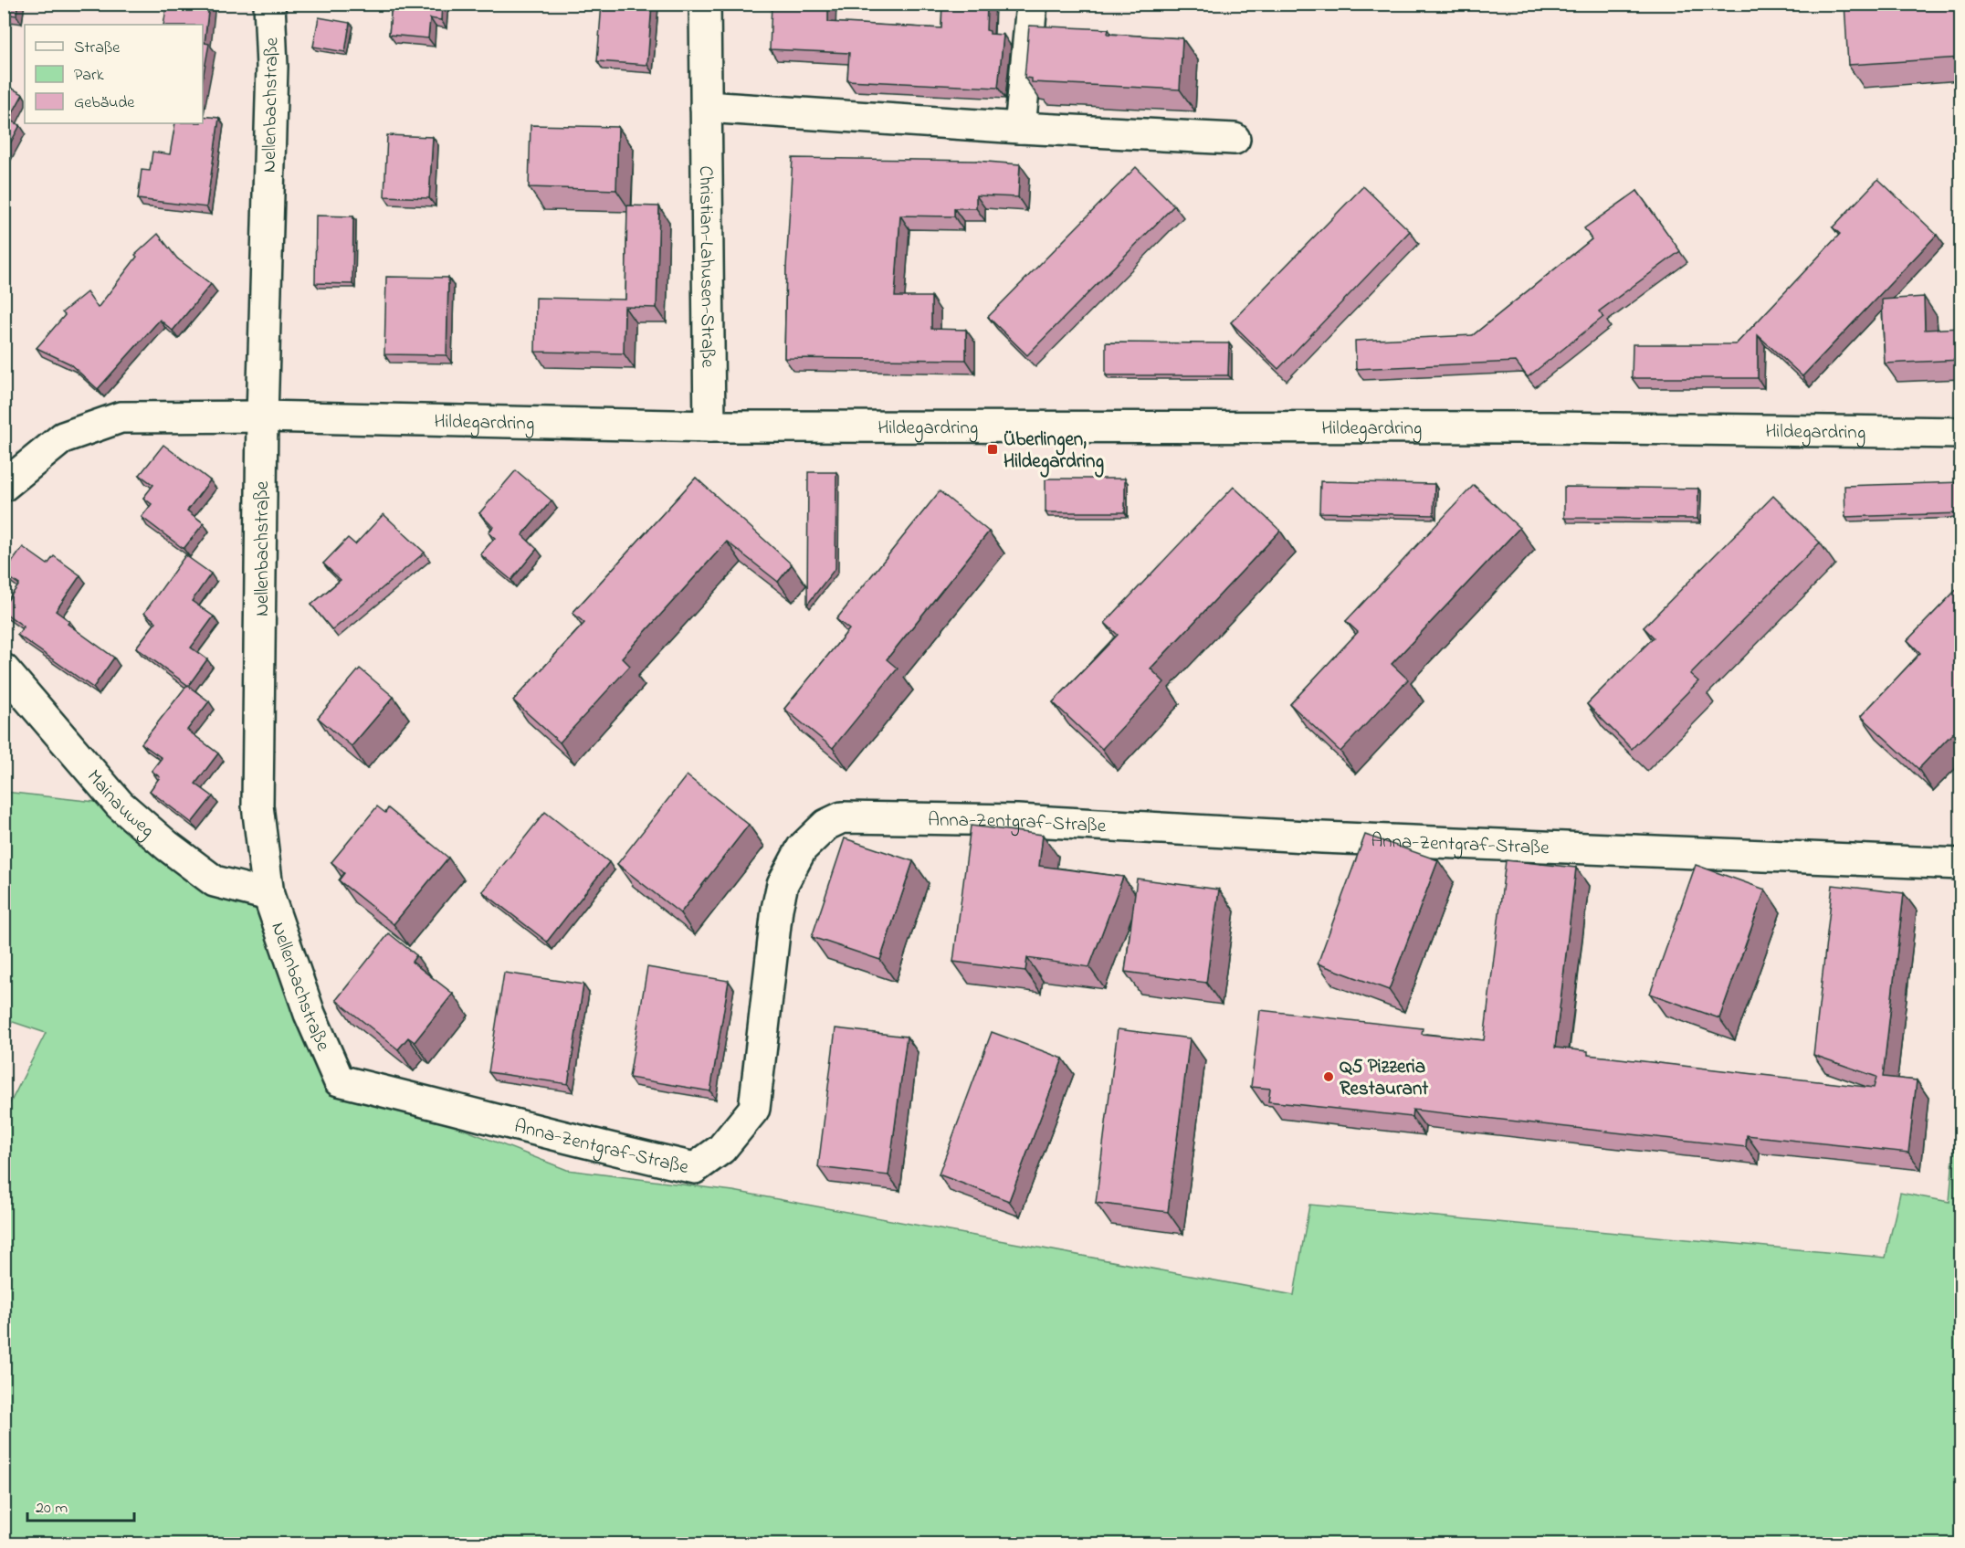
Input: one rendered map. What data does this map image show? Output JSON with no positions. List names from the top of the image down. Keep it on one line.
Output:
{"streets":{"street":["Nellenbachstraße","Christian-Lahusen-Straße","Hildegardring","Mainauweg","Anna-Zentgraf-Straße"]},"crossings":[["Nellenbachstraße","Hildegardring"],["Nellenbachstraße","Mainauweg"],["Nellenbachstraße","Anna-Zentgraf-Straße"],["Christian-Lahusen-Straße","Hildegardring"]],"places":{"transit":["Überlingen, Hildegardring"],"other":["Q5 Pizzeria Restaurant"]},"legend":["Straße","Park","Gebäude"],"scale_bar":"20 m"}
